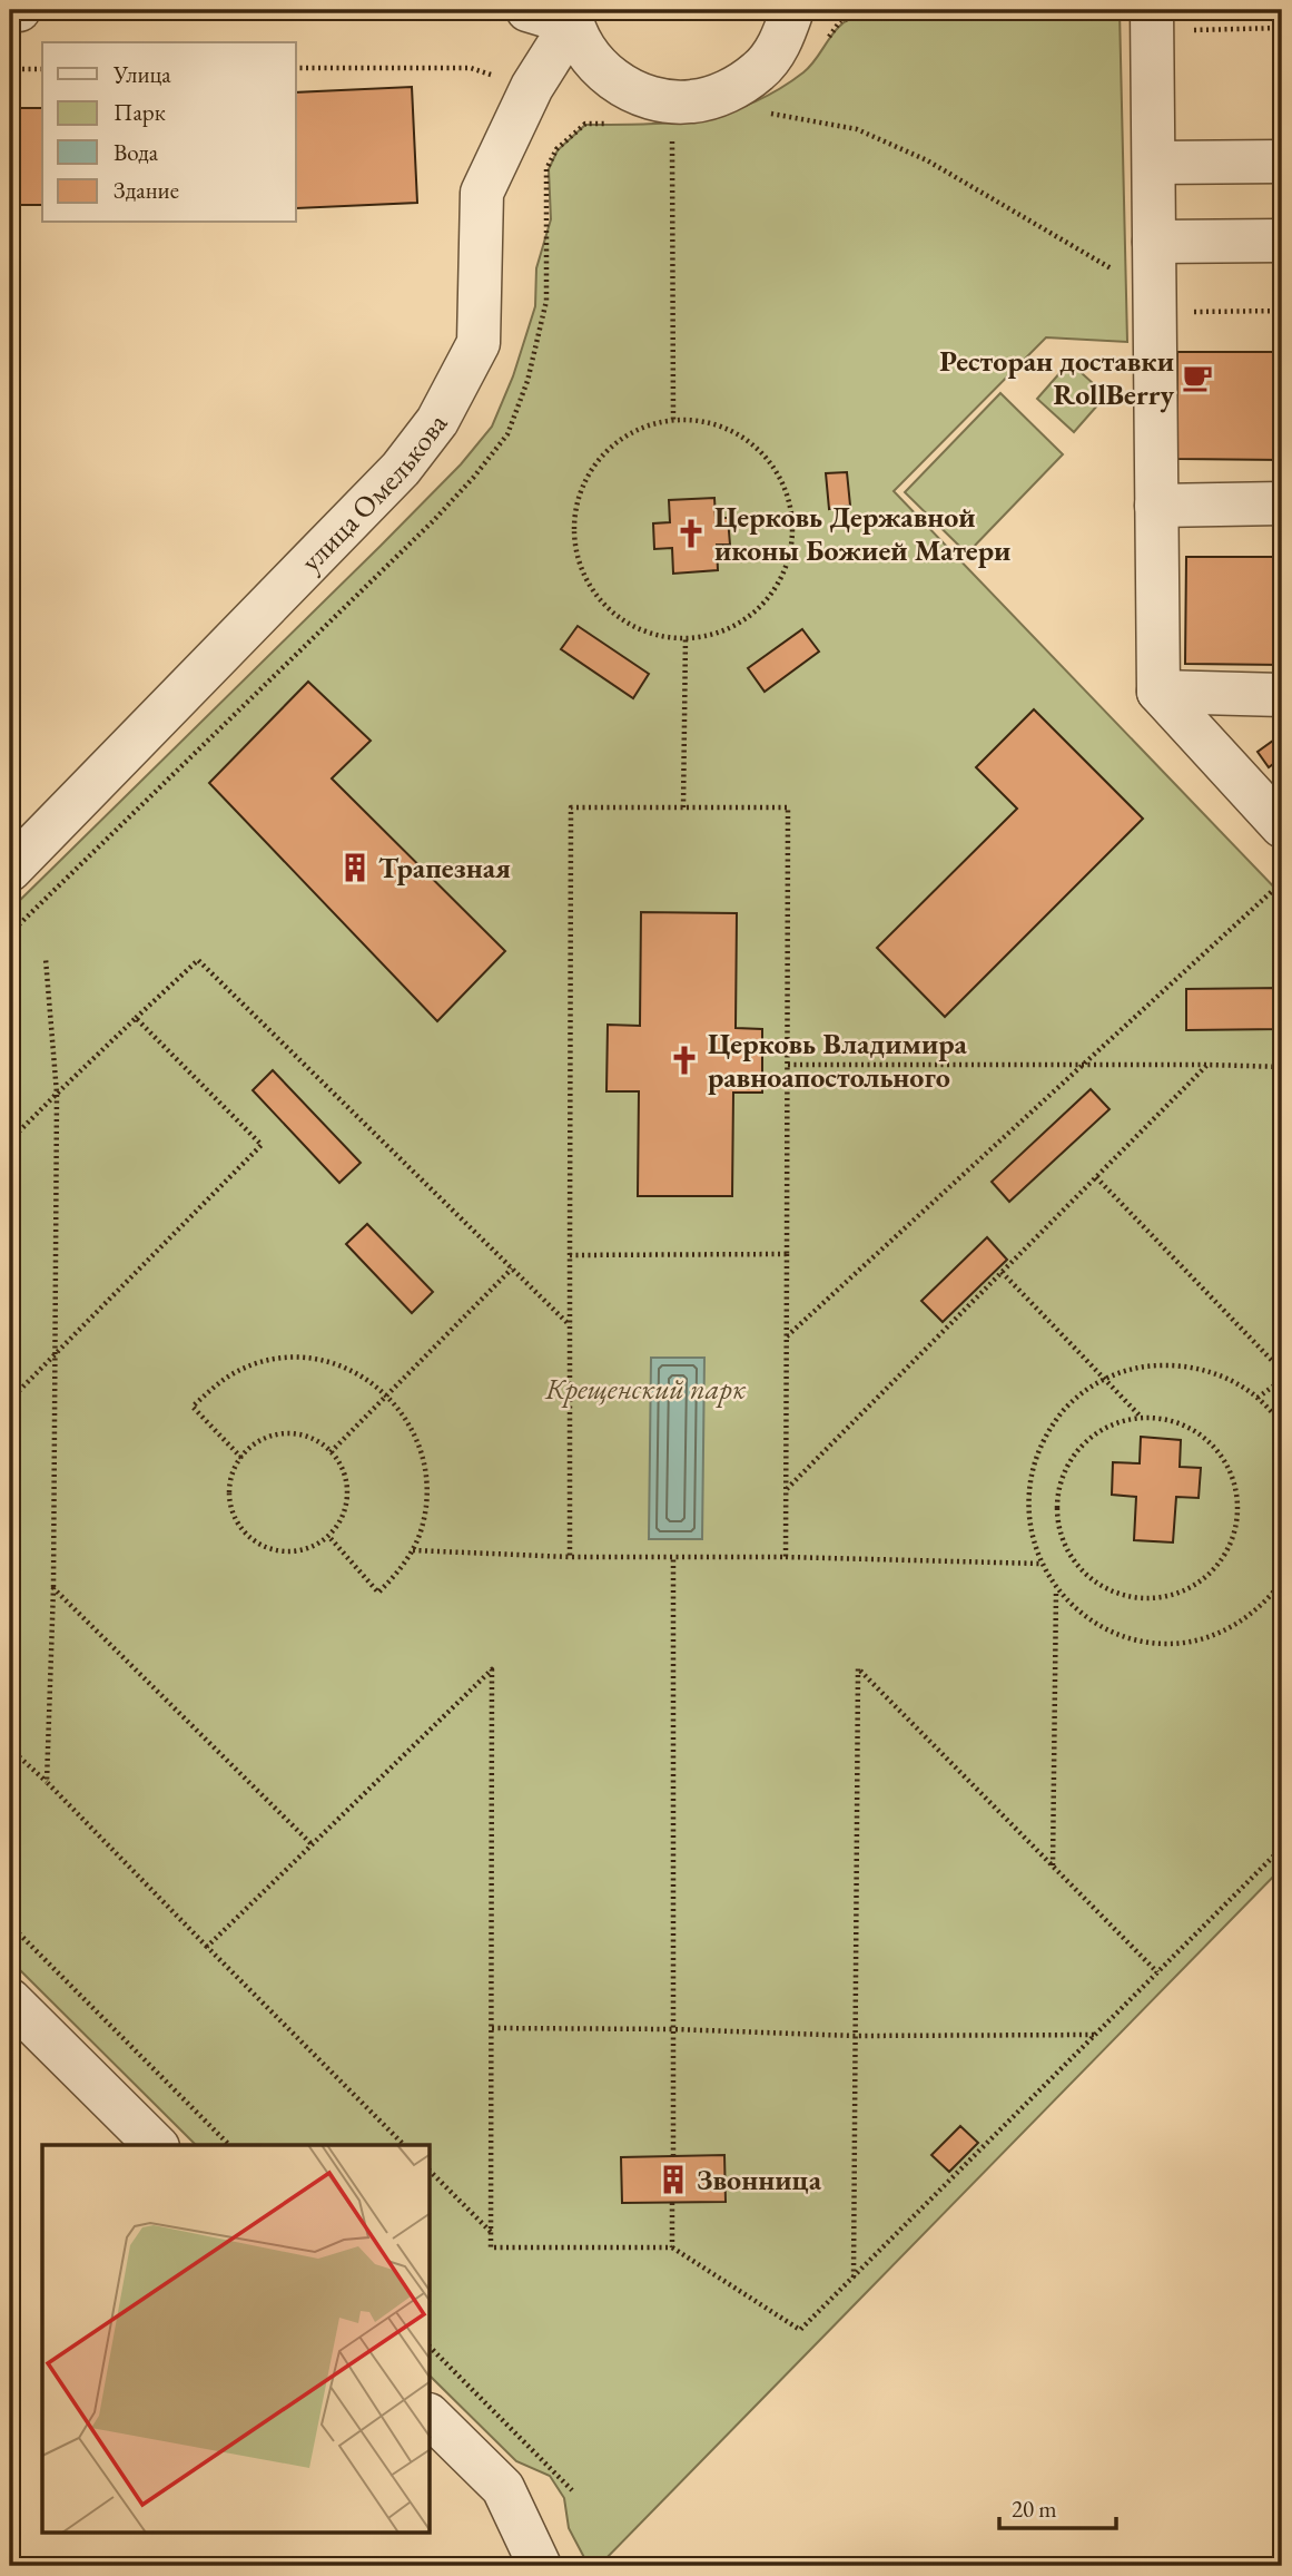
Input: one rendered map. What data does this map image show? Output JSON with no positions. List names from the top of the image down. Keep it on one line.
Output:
{"streets":{"street":["улица Омелькова"]},"parks":["Крещенский парк"],"places":{"cafe":["Ресторан доставки RollBerry"],"church":["Церковь Державной иконы Божией Матери","Церковь Владимира равноапостольного"],"building":["Трапезная","Звонница"]},"legend":["Улица","Парк","Вода","Здание"],"scale_bar":"20 m"}
